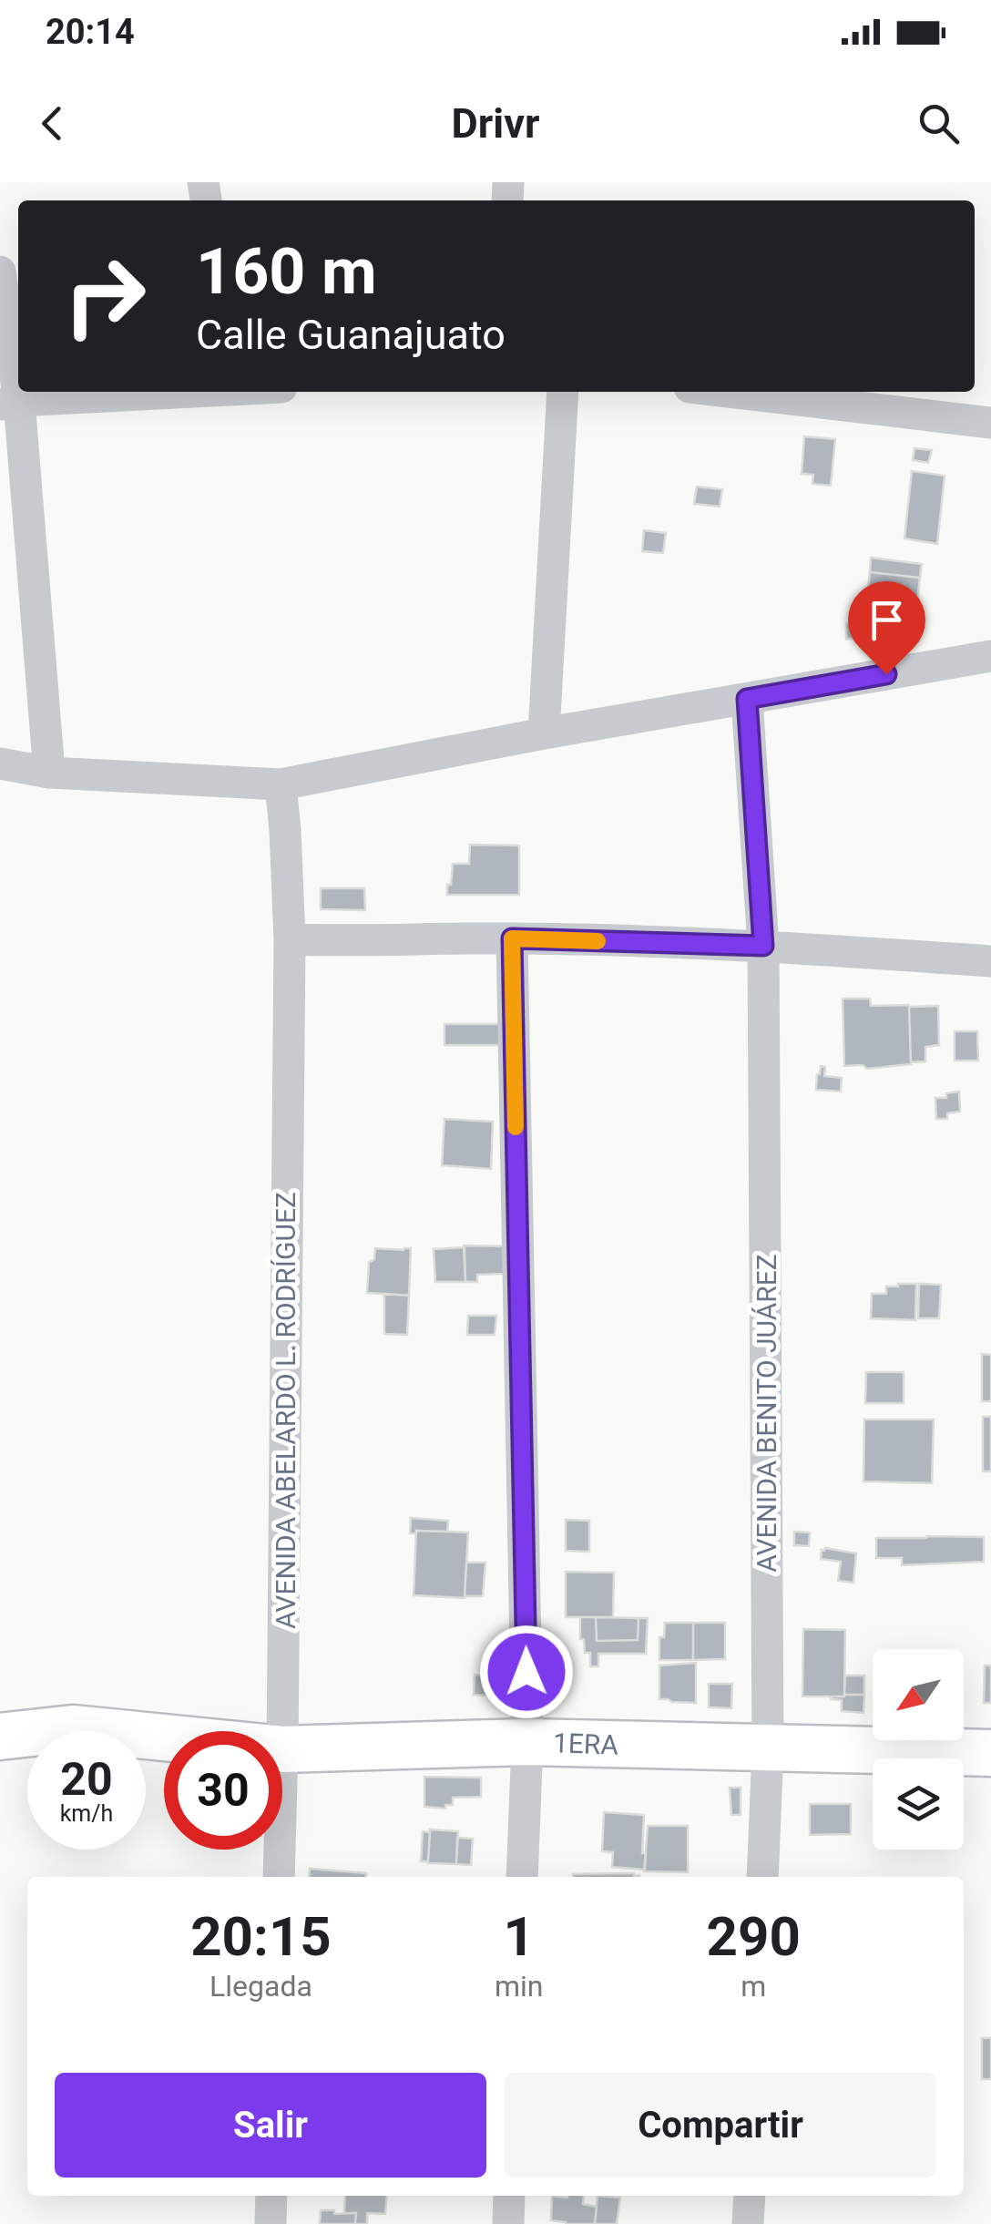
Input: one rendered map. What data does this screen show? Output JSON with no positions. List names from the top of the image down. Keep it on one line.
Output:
{"streets":{"main road":["1ERA"],"street":["AVENIDA ABELARDO L. RODRÍGUEZ","AVENIDA BENITO JUÁREZ"]},"crossings":[["AVENIDA ABELARDO L. RODRÍGUEZ","1ERA"],["AVENIDA BENITO JUÁREZ","1ERA"]],"north":"bottom left","page":{"status":"20:14","header":"Drivr","turn":["160 m","Calle Guanajuato"],"speed":"20 km/h","limit":"30","eta":["20:15","Llegada","1","min","290","m"],"buttons":["Salir","Compartir"]}}
